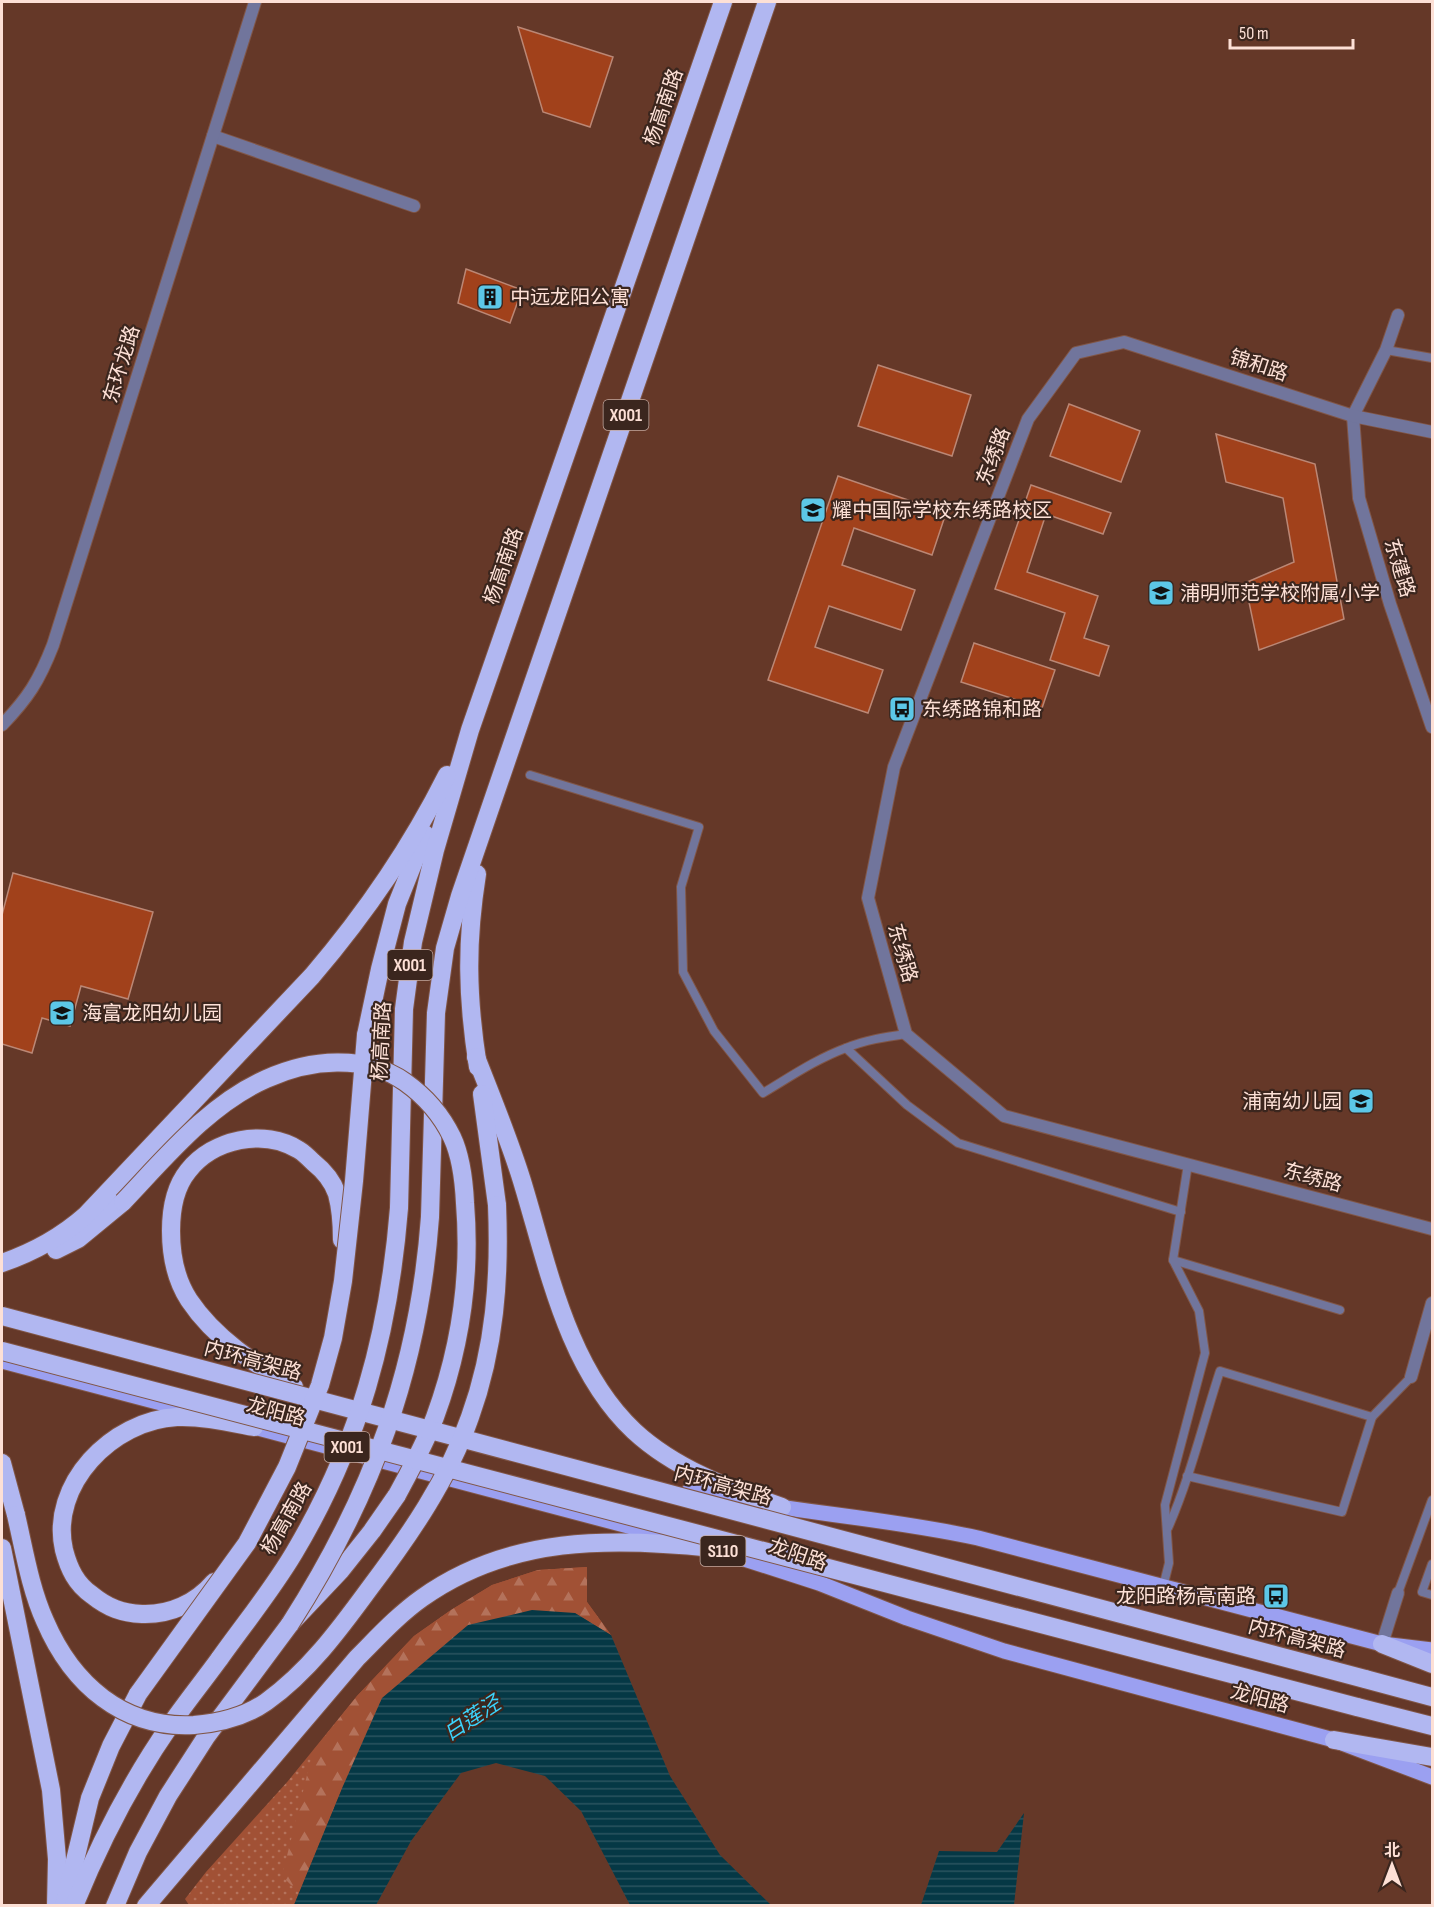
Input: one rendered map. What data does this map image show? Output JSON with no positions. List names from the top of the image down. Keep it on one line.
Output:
{"streets":{"highway":["杨高南路","X001","内环高架路"],"main road":["龙阳路","S110"],"street":["东环龙路","锦和路","东绣路","东建路"]},"crossings":[["锦和路","东绣路"],["锦和路","东建路"]],"water":["白莲泾"],"places":{"building":["中远龙阳公寓"],"school or university":["耀中国际学校东绣路校区","浦明师范学校附属小学","海富龙阳幼儿园","浦南幼儿园"],"bus stop":["东绣路锦和路","龙阳路杨高南路"]},"scale_bar":"50 m","north":"top"}
